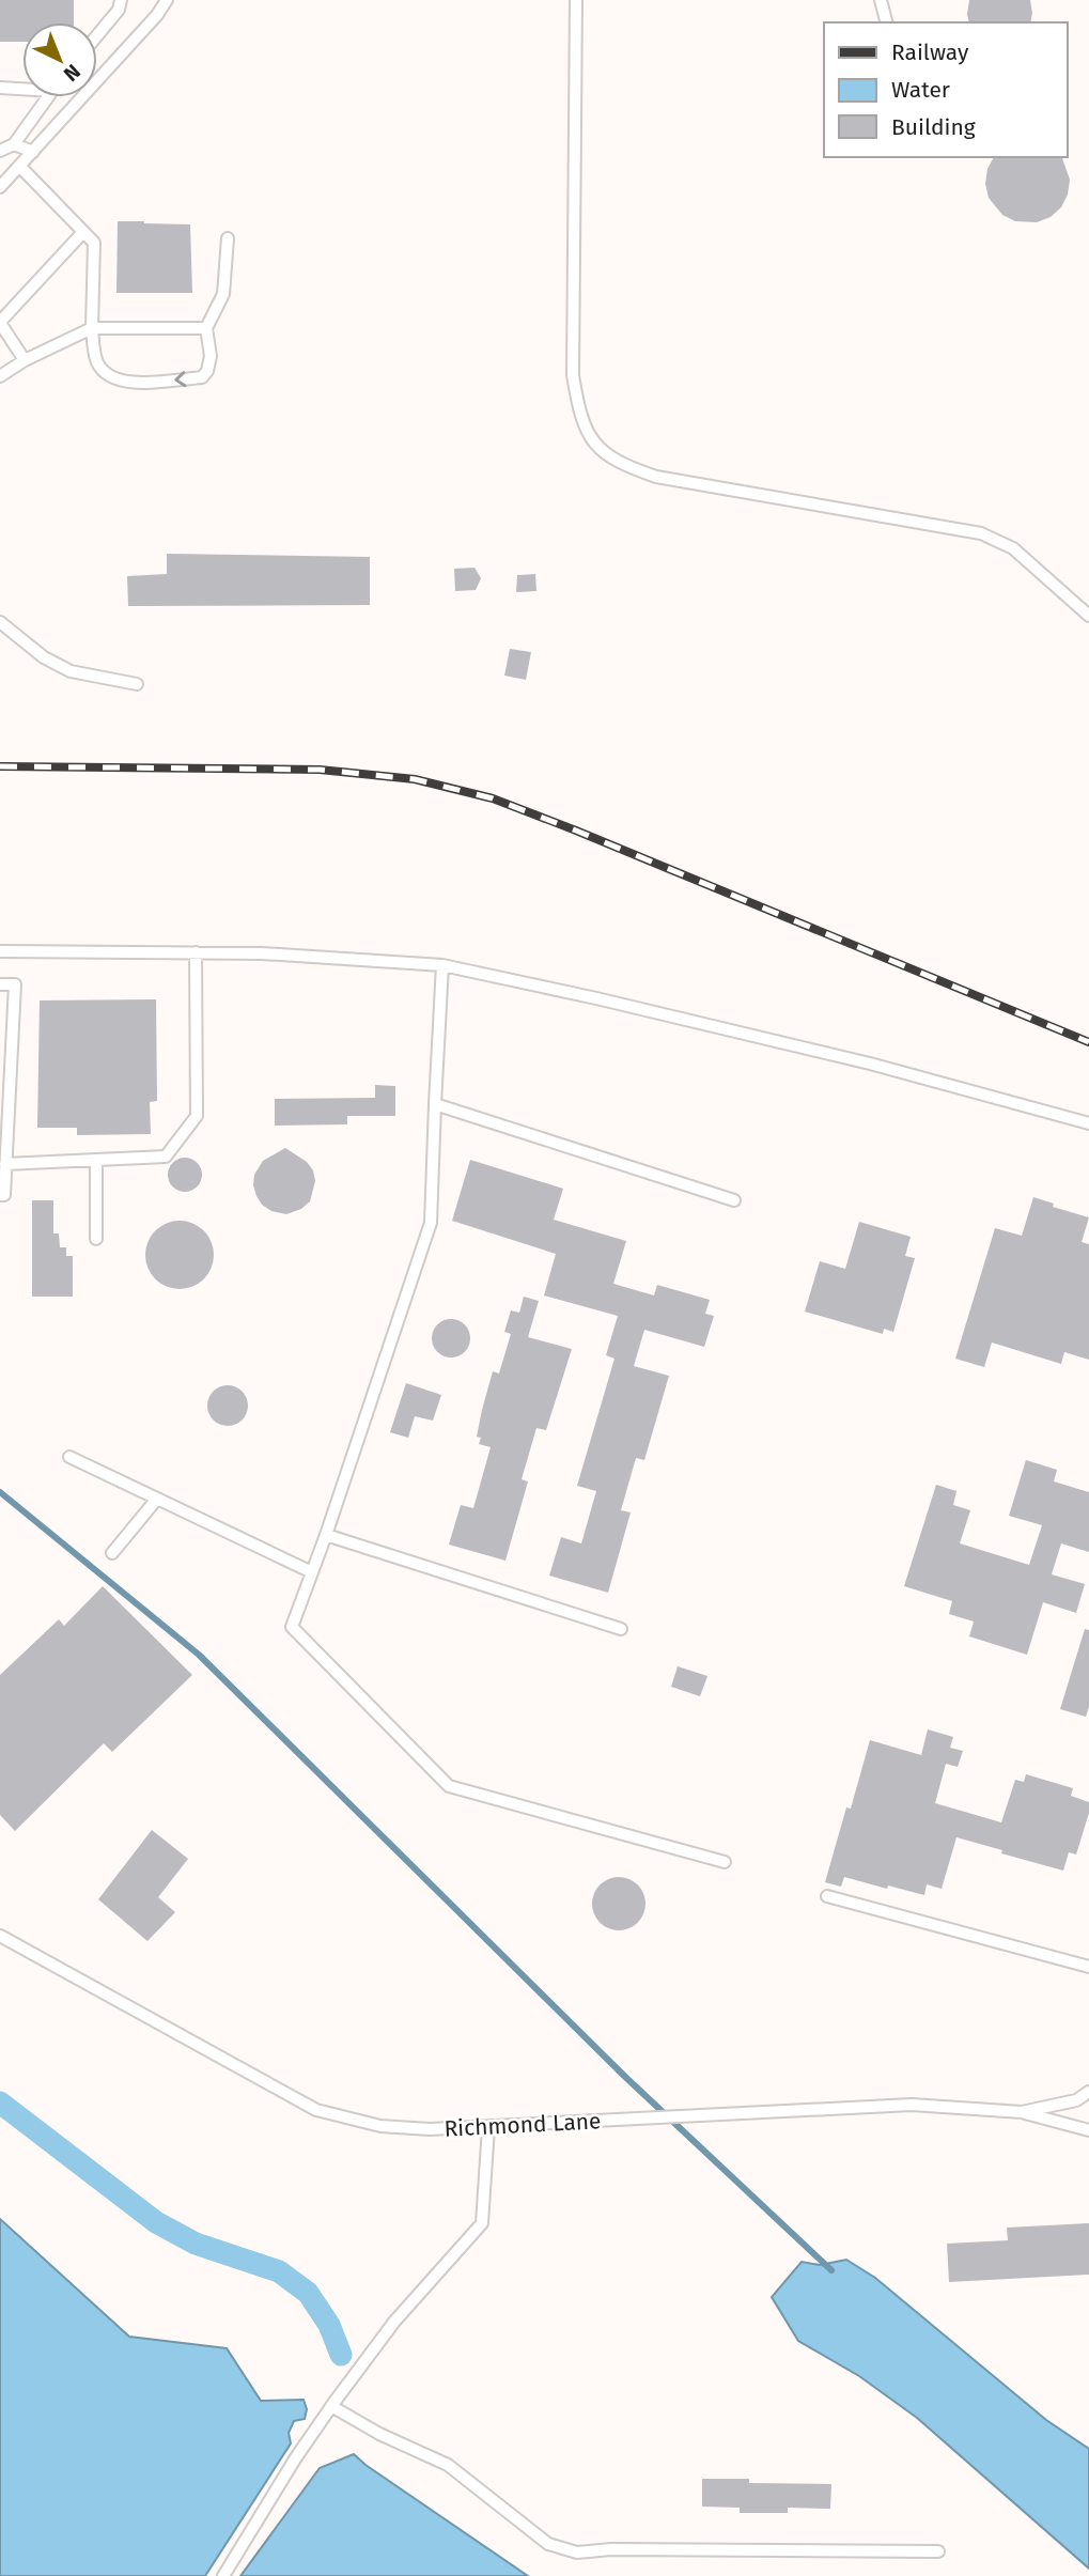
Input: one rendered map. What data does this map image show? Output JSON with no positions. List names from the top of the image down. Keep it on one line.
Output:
{"streets":{"lane":["Richmond Lane"]},"legend":["Railway","Water","Building"],"north":"bottom right"}
